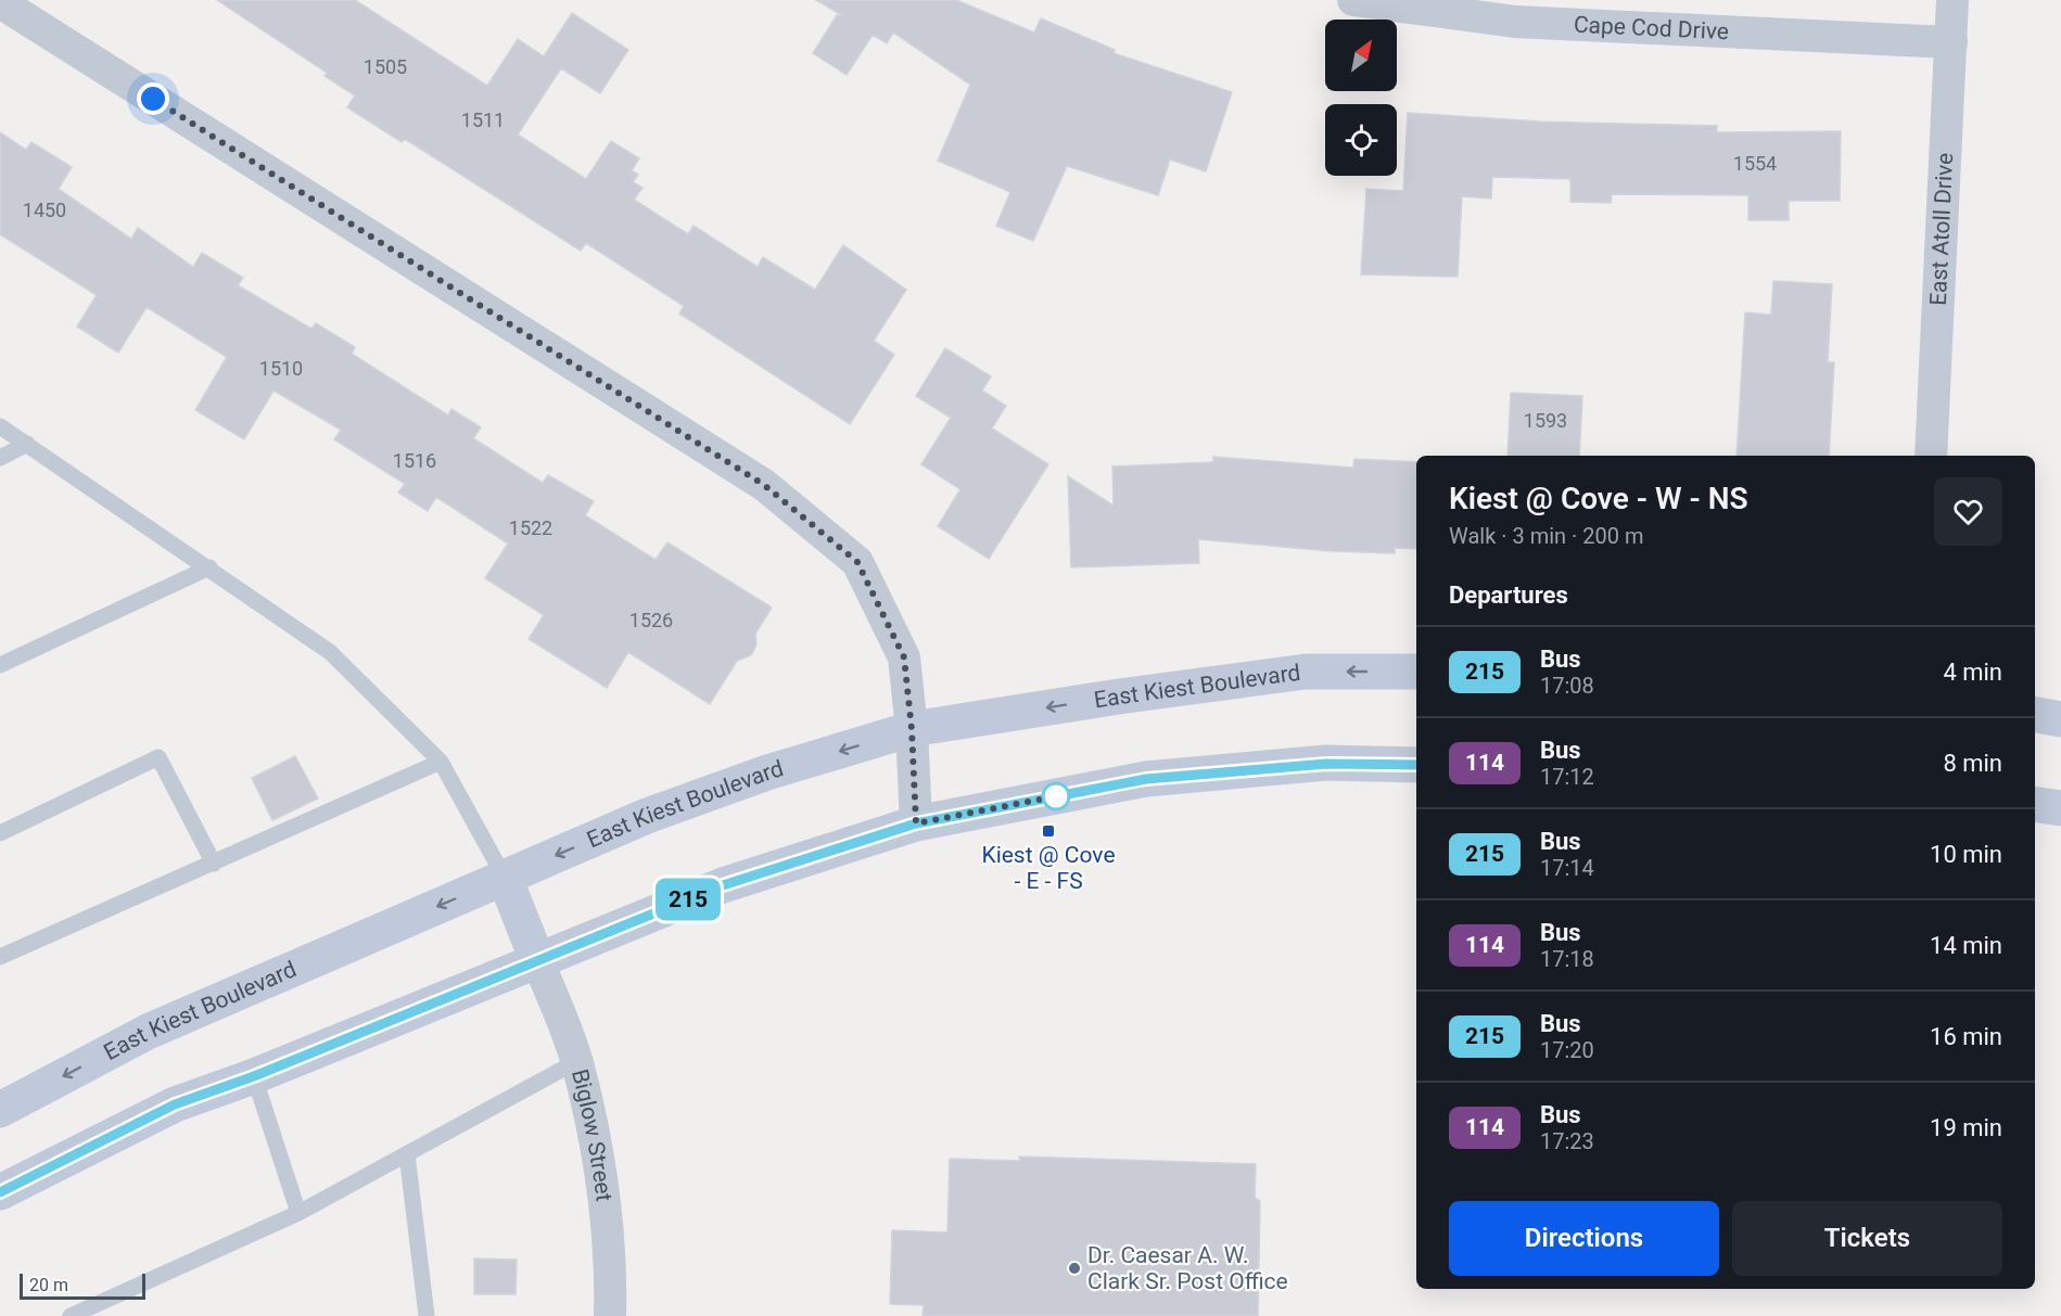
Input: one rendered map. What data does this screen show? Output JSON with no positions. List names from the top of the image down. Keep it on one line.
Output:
{"streets":{"main road":["East Kiest Boulevard"],"street":["Cape Cod Drive","East Atoll Drive","Biglow Street"]},"crossings":[["Cape Cod Drive","East Atoll Drive"]],"places":{"transit":["Kiest @ Cove - E - FS"],"other":["Dr. Caesar A. W. Clark Sr. Post Office"]},"lines":["bus line 215"],"house_numbers":["1505","1511","1554","1450","1510","1593","1516","1522","1526"],"scale_bar":"20 m","north":"top right","page":{"on_map":"215","heading":[["Kiest @ Cove - W - NS","Walk · 3 min · 200 m"],"Departures"],"list":[{"mark":"215","name":"Bus","note":"17:08","value":"4 min"},{"mark":"114","name":"Bus","note":"17:12","value":"8 min"},{"mark":"215","name":"Bus","note":"17:14","value":"10 min"},{"mark":"114","name":"Bus","note":"17:18","value":"14 min"},{"mark":"215","name":"Bus","note":"17:20","value":"16 min"},{"mark":"114","name":"Bus","note":"17:23","value":"19 min"}],"buttons":["Directions","Tickets"],"scale":"20 m"}}
